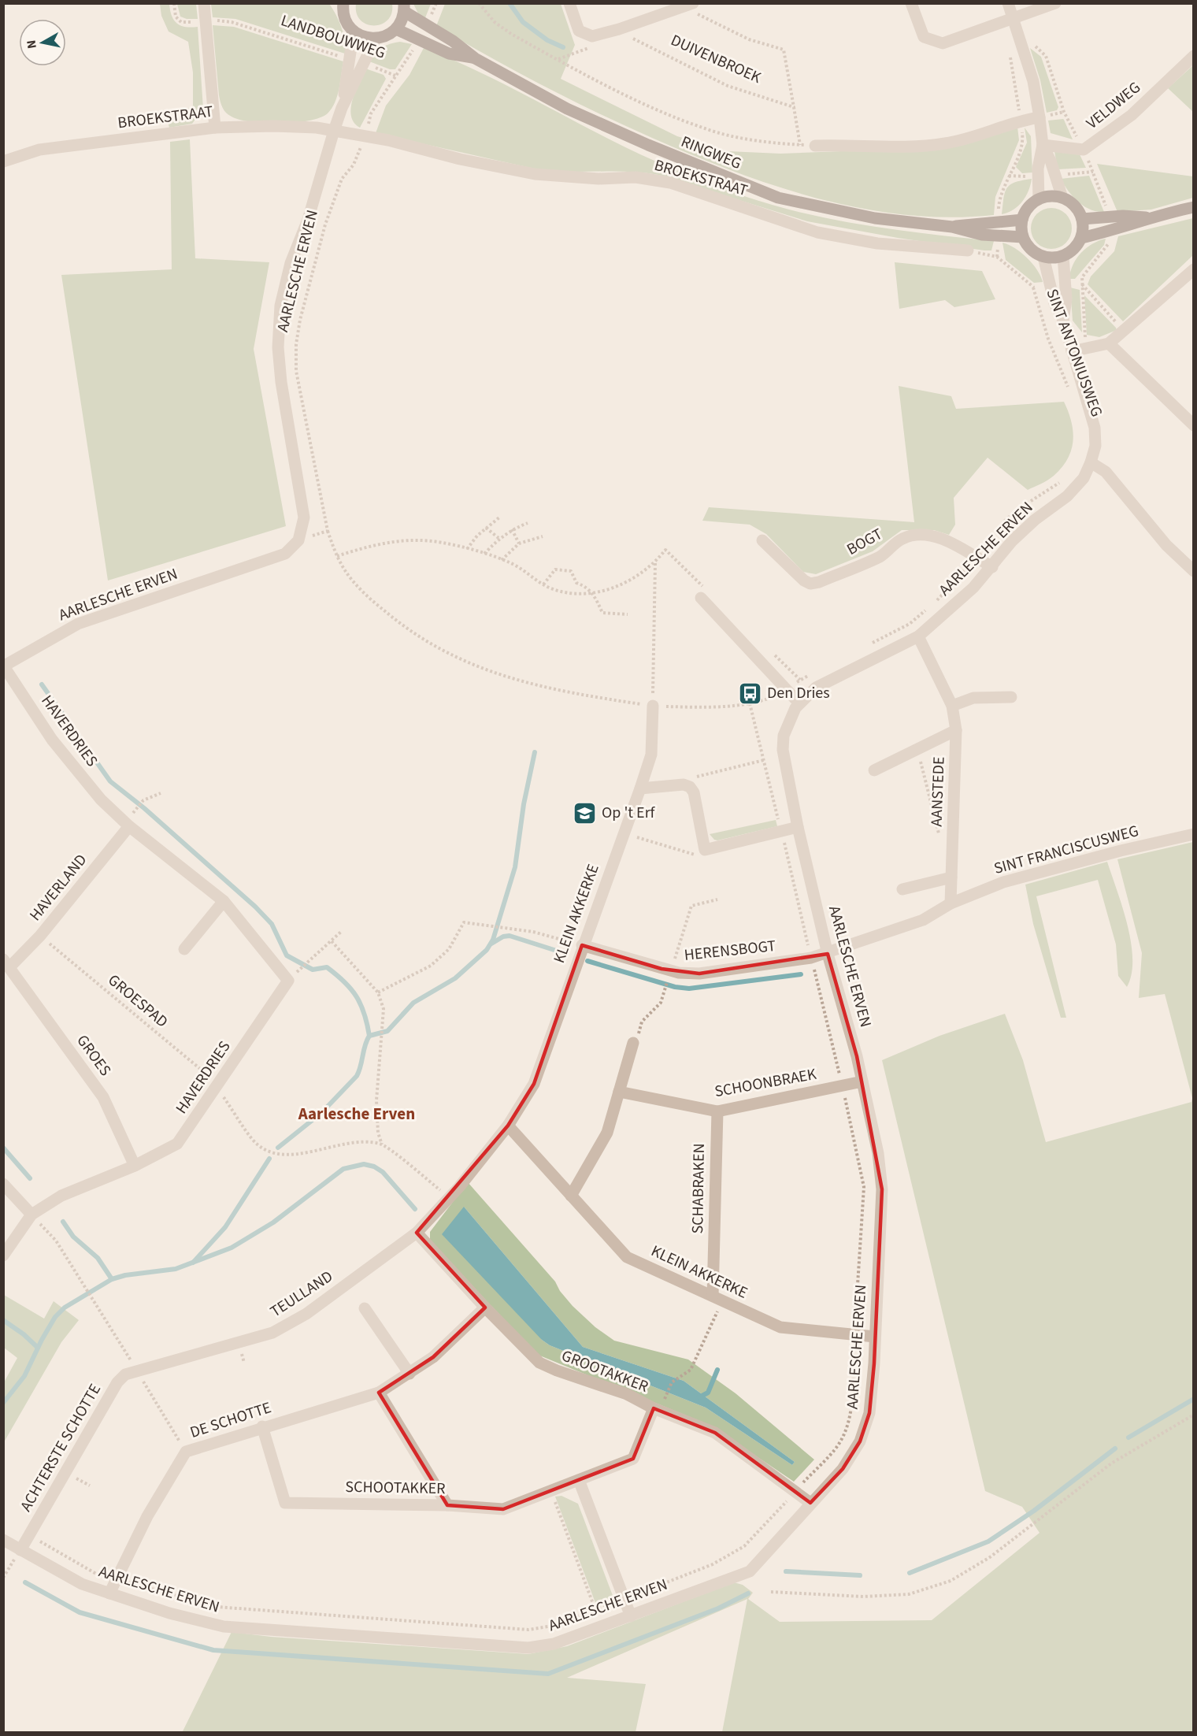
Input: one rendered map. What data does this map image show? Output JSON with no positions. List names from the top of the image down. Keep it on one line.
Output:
{"streets":{"main road":["RINGWEG"],"street":["VELDWEG","BROEKSTRAAT","AARLESCHE ERVEN","SINT ANTONIUSWEG","BOGT","HAVERDRIES","AANSTEDE","SINT FRANCISCUSWEG","HAVERLAND","KLEIN AKKERKE","HERENSBOGT","GROES","SCHOONBRAEK","SCHABRAKEN","TEULLAND","GROOTAKKER","DE SCHOTTE","ACHTERSTE SCHOTTE","SCHOOTAKKER"],"path":["LANDBOUWWEG","DUIVENBROEK","GROESPAD"]},"crossings":[["LANDBOUWWEG","BROEKSTRAAT"],["LANDBOUWWEG","AARLESCHE ERVEN"],["BROEKSTRAAT","AARLESCHE ERVEN"],["RINGWEG","SINT ANTONIUSWEG"],["AARLESCHE ERVEN","SINT ANTONIUSWEG"],["AARLESCHE ERVEN","BOGT"],["AARLESCHE ERVEN","HAVERDRIES"],["AARLESCHE ERVEN","AANSTEDE"],["AARLESCHE ERVEN","SINT FRANCISCUSWEG"],["AARLESCHE ERVEN","KLEIN AKKERKE"],["AARLESCHE ERVEN","HERENSBOGT"],["AARLESCHE ERVEN","SCHOONBRAEK"],["AARLESCHE ERVEN","GROOTAKKER"],["AARLESCHE ERVEN","DE SCHOTTE"],["AARLESCHE ERVEN","ACHTERSTE SCHOTTE"],["HAVERDRIES","HAVERLAND"],["HAVERDRIES","GROESPAD"],["HAVERDRIES","GROES"],["AANSTEDE","SINT FRANCISCUSWEG"],["SINT FRANCISCUSWEG","HERENSBOGT"],["HAVERLAND","GROESPAD"],["HAVERLAND","GROES"],["KLEIN AKKERKE","HERENSBOGT"],["KLEIN AKKERKE","SCHABRAKEN"],["KLEIN AKKERKE","TEULLAND"],["KLEIN AKKERKE","GROOTAKKER"],["SCHOONBRAEK","SCHABRAKEN"],["TEULLAND","GROOTAKKER"],["TEULLAND","ACHTERSTE SCHOTTE"],["GROOTAKKER","DE SCHOTTE"],["GROOTAKKER","SCHOOTAKKER"],["DE SCHOTTE","SCHOOTAKKER"]],"districts":["Aarlesche Erven"],"places":{"bus stop":["Den Dries"],"school or university":["Op 't Erf"]},"north":"left"}
